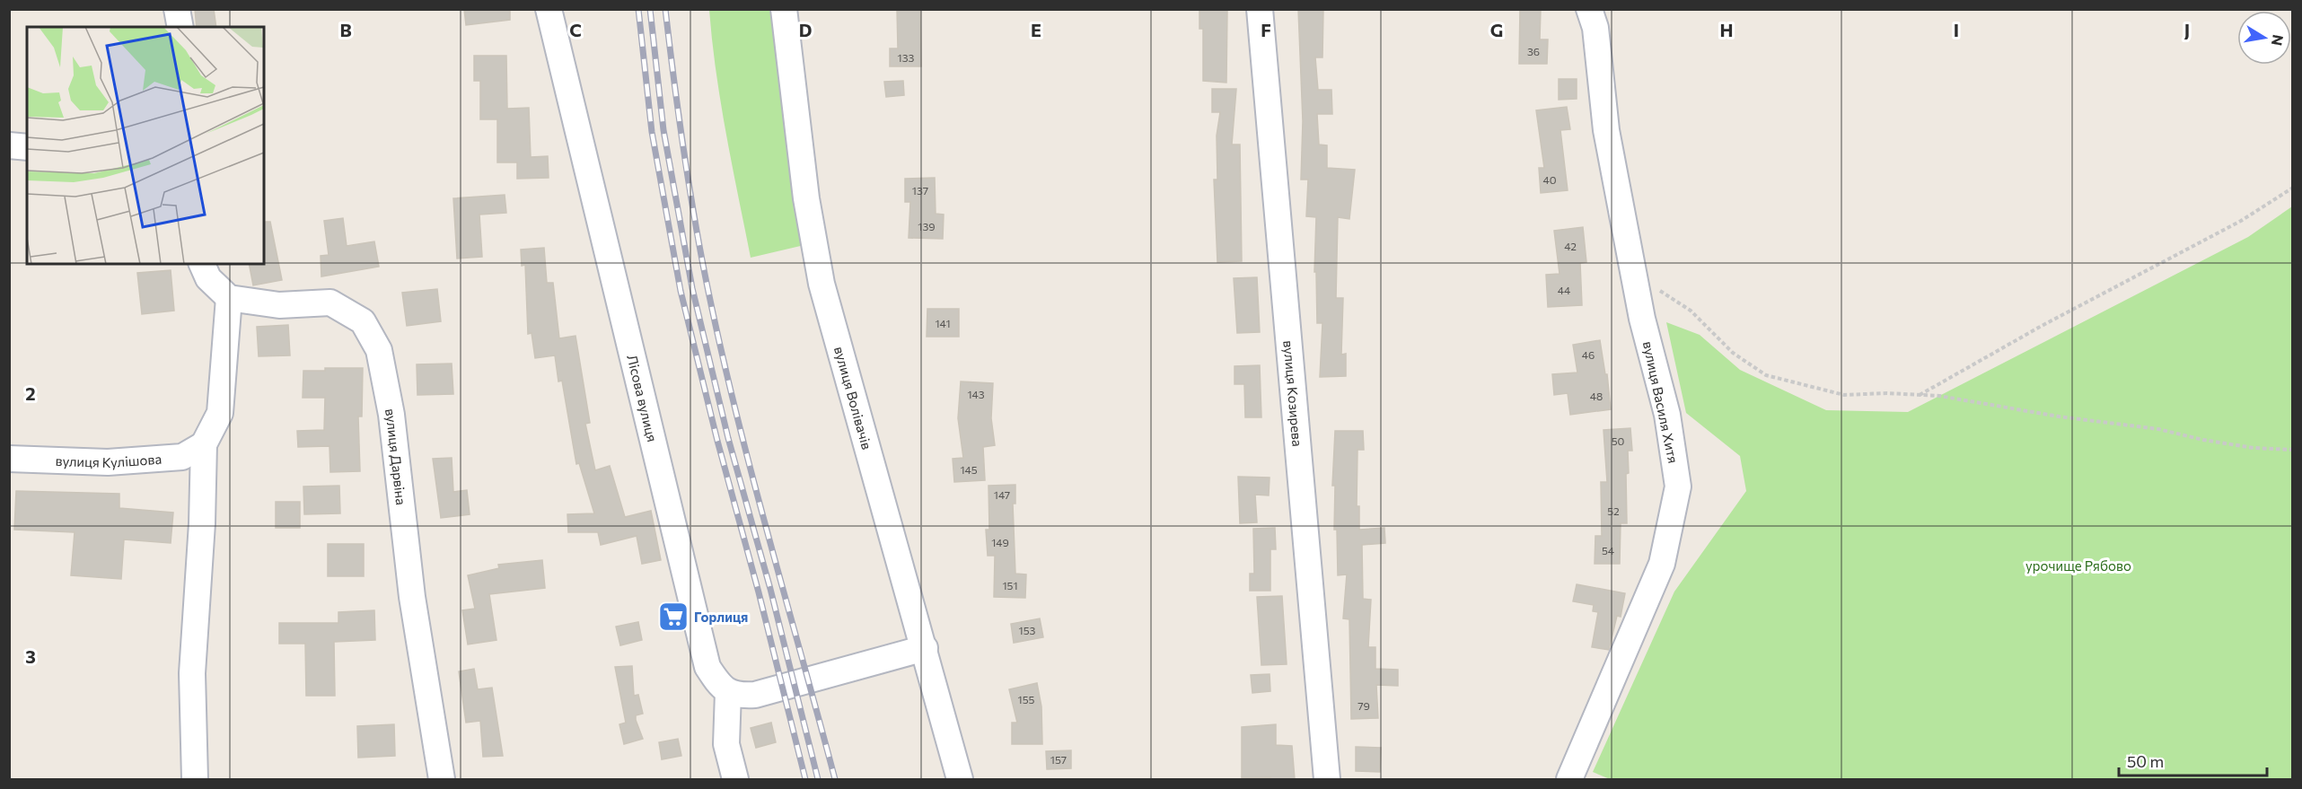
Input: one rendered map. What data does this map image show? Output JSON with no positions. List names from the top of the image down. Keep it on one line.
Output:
{"streets":{"street":["вулиця Козирева","Лісова вулиця","вулиця Волівачів","вулиця Василя Хитя","вулиця Дарвіна","вулиця Кулішова"]},"parks":["урочище Рябово"],"places":{"supermarket":["Горлиця"]},"house_numbers":["36","133","40","137","139","42","44","141","46","143","48","50","145","147","52","149","54","151","153","155","79","157"],"scale_bar":"50 m","north":"right","grid":{"columns":["B","C","D","E","F","G","H","I","J"],"rows":["2","3"]}}
